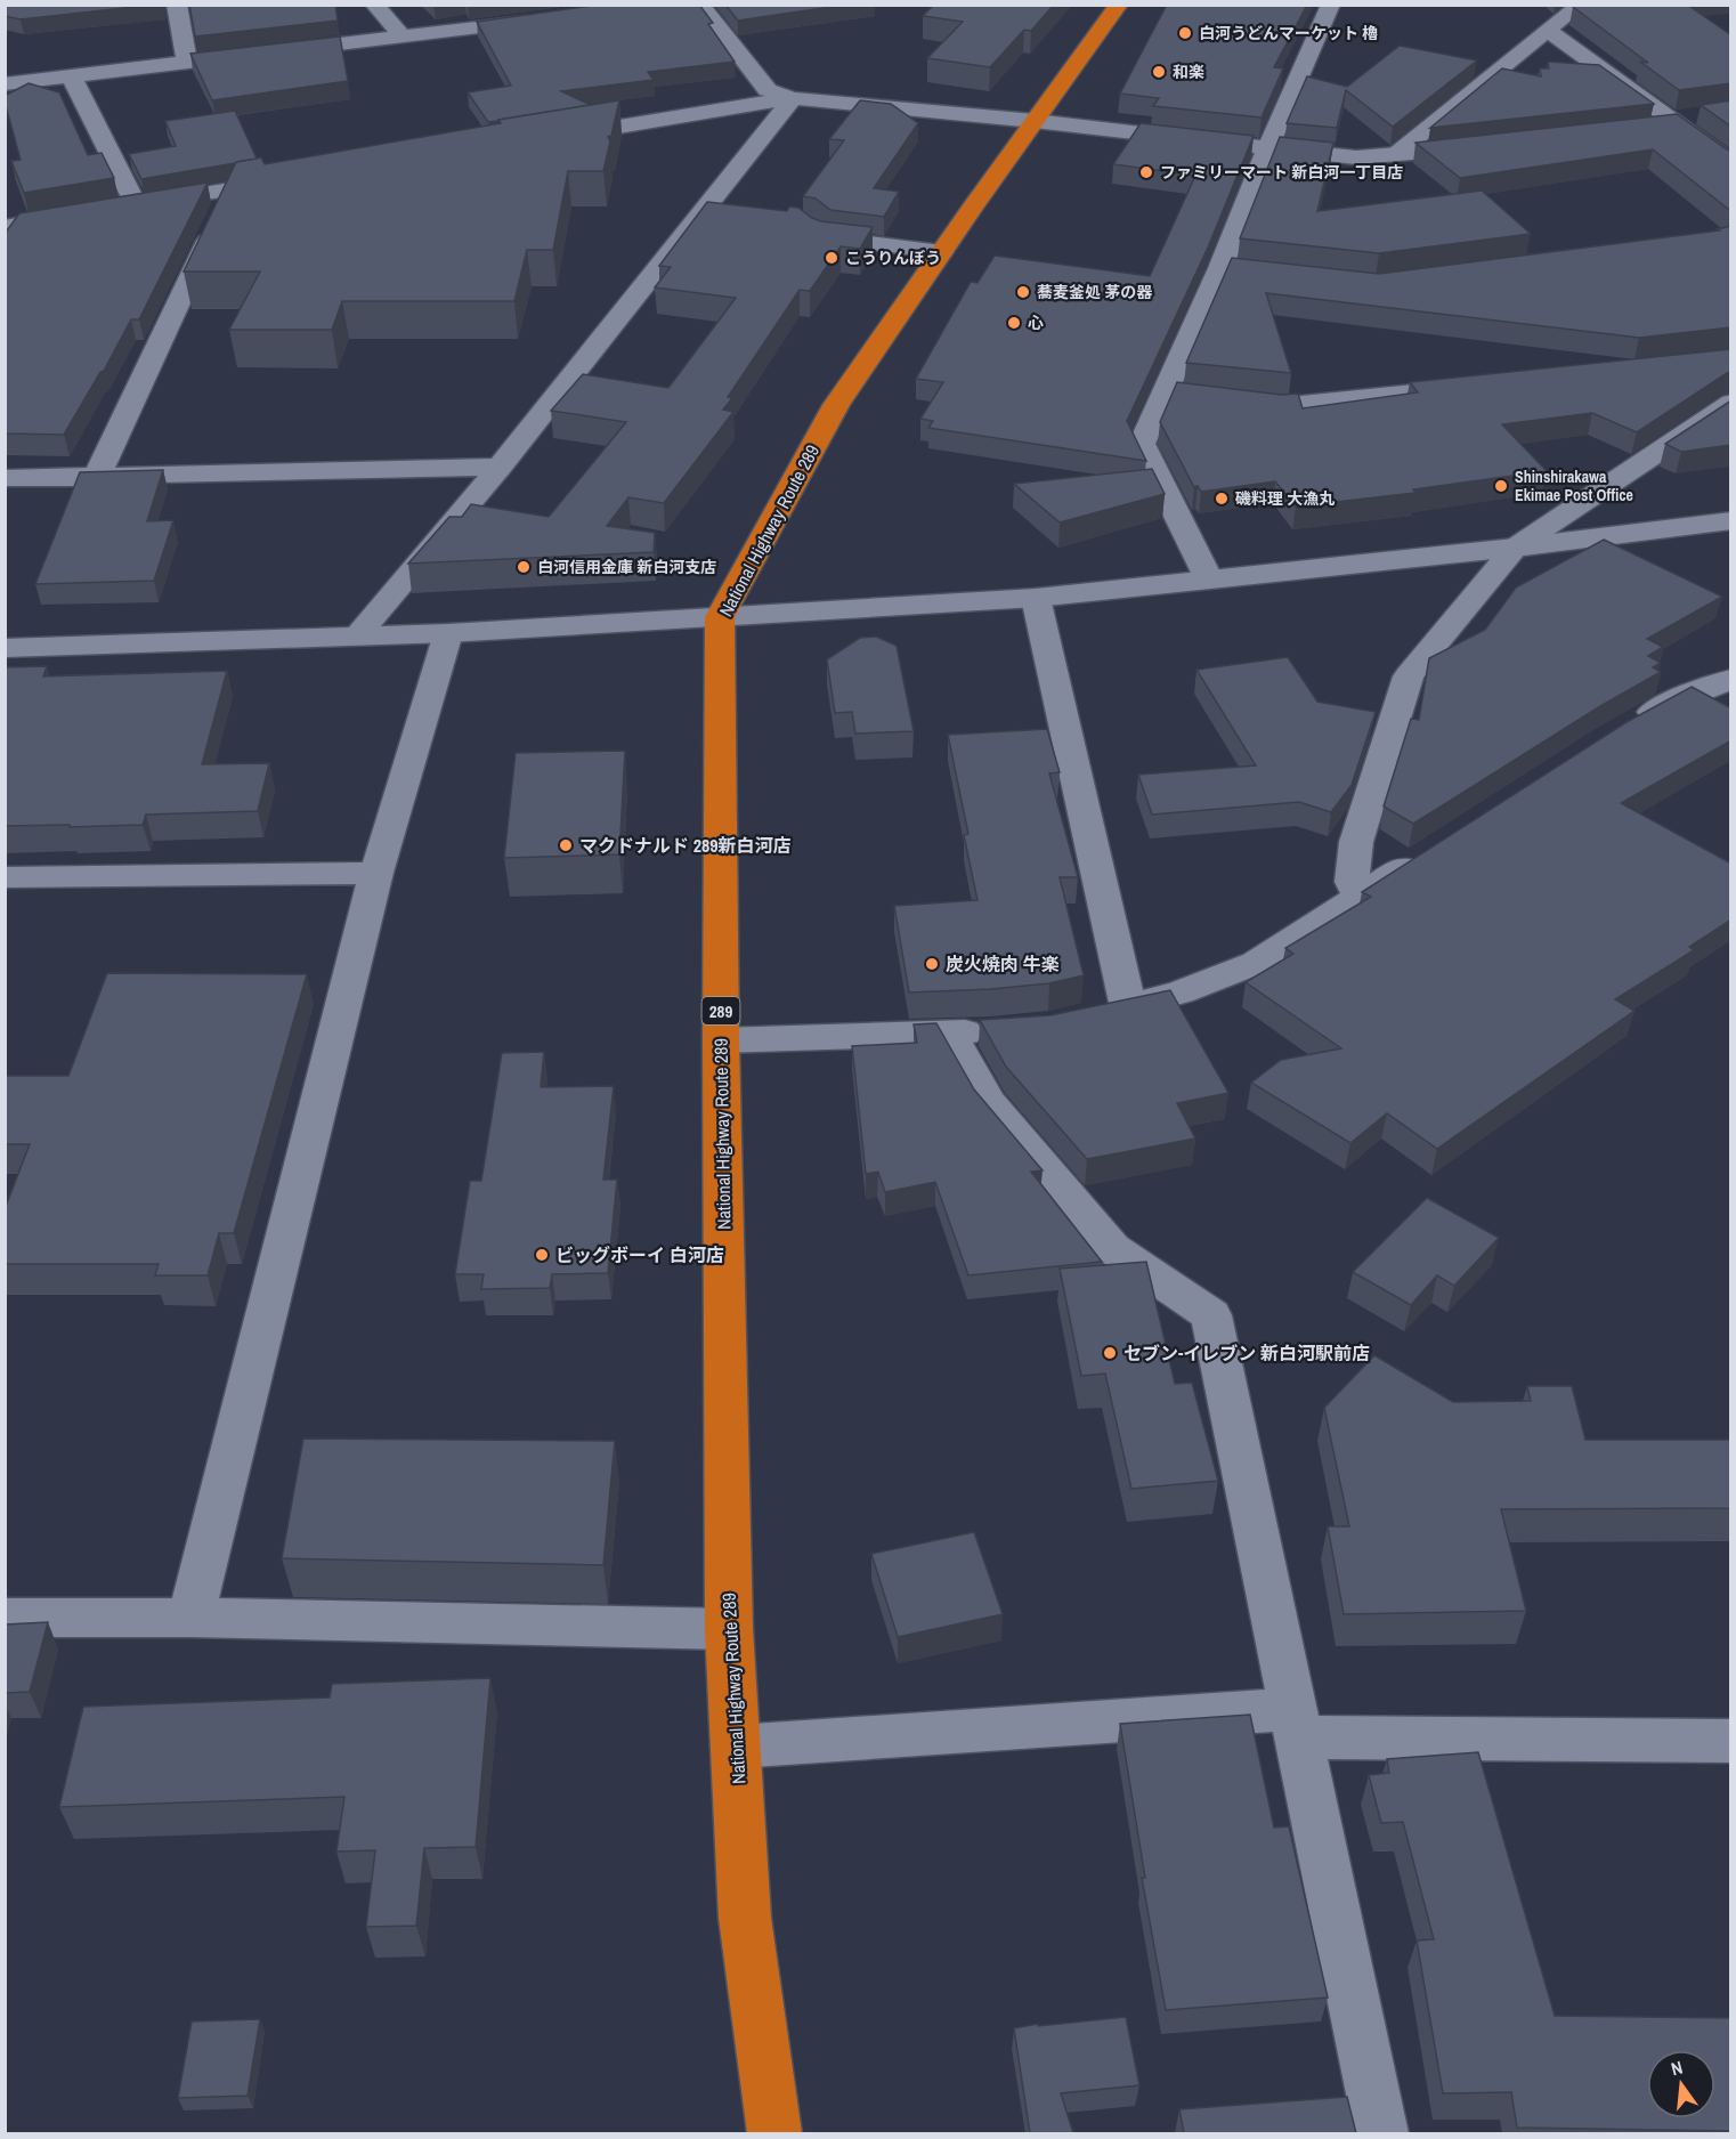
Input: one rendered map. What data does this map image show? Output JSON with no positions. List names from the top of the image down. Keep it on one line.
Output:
{"streets":{"highway":["National Highway Route 289","289"]},"places":["白河うどんマーケット 櫓","和楽","ファミリーマート 新白河一丁目店","こうりんぼう","蕎麦釜処 茅の器","心","Shinshirakawa Ekimae Post Office","磯料理 大漁丸","白河信用金庫 新白河支店","マクドナルド 289新白河店","炭火焼肉 牛楽","ビッグボーイ 白河店","セブン‐イレブン 新白河駅前店"],"north":"top"}
